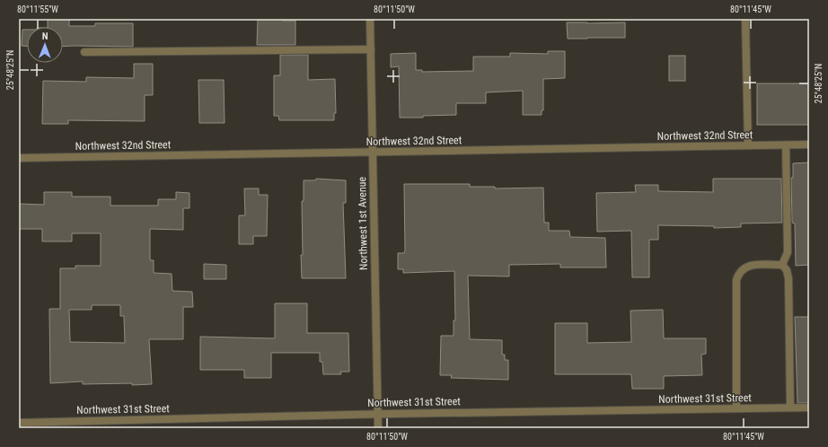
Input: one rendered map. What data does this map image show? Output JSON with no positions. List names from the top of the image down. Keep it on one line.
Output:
{"streets":{"street":["Northwest 32nd Street","Northwest 1st Avenue","Northwest 31st Street"]},"crossings":[["Northwest 32nd Street","Northwest 1st Avenue"],["Northwest 1st Avenue","Northwest 31st Street"]],"north":"top","coordinates":["80°11'55\"W","80°11'50\"W","80°11'45\"W","25°48'25\"N"]}
